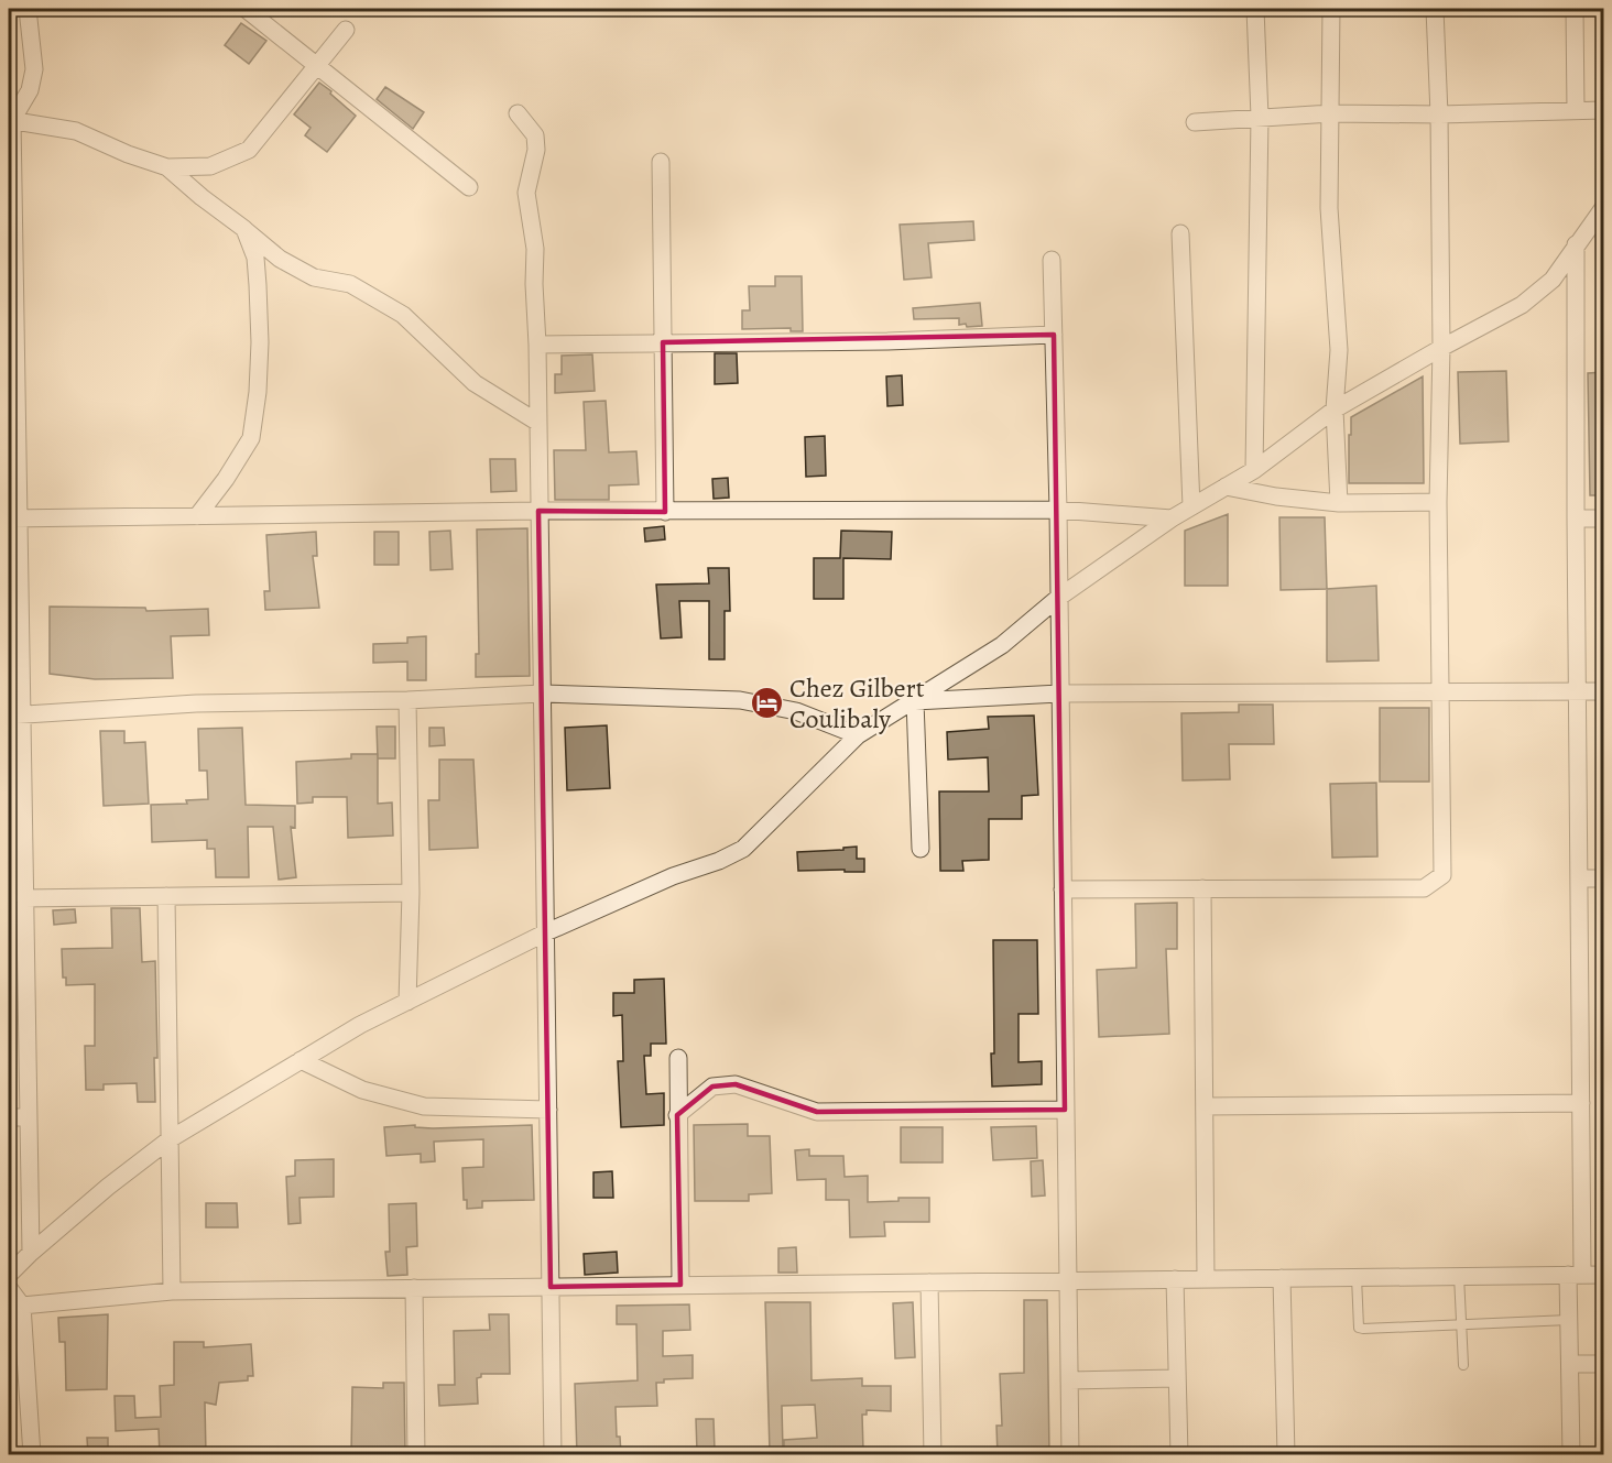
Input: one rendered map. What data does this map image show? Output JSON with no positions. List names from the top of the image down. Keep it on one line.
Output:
{"places":{"hotel":["Chez Gilbert Coulibaly"]}}
